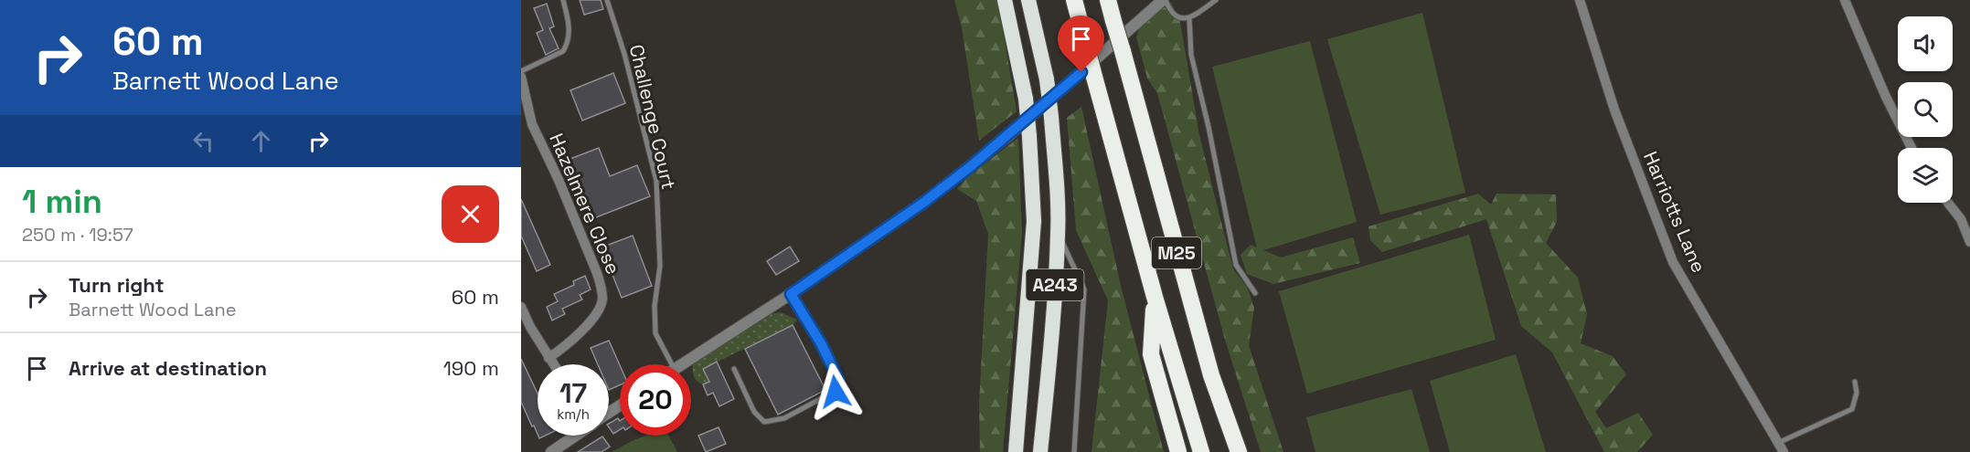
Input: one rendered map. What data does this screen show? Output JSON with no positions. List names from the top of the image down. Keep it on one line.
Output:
{"streets":{"highway":["M25","A243"],"street":["Hazelmere Close","Harriotts Lane"],"lane":["Challenge Court"]},"page":{"turn":["60 m","Barnett Wood Lane"],"heading":["1 min","250 m · 19:57"],"list":[{"name":"Turn right","note":"Barnett Wood Lane","value":"60 m"},{"name":"Arrive at destination","value":"190 m"}],"speed":"17 km/h","limit":"20"}}
